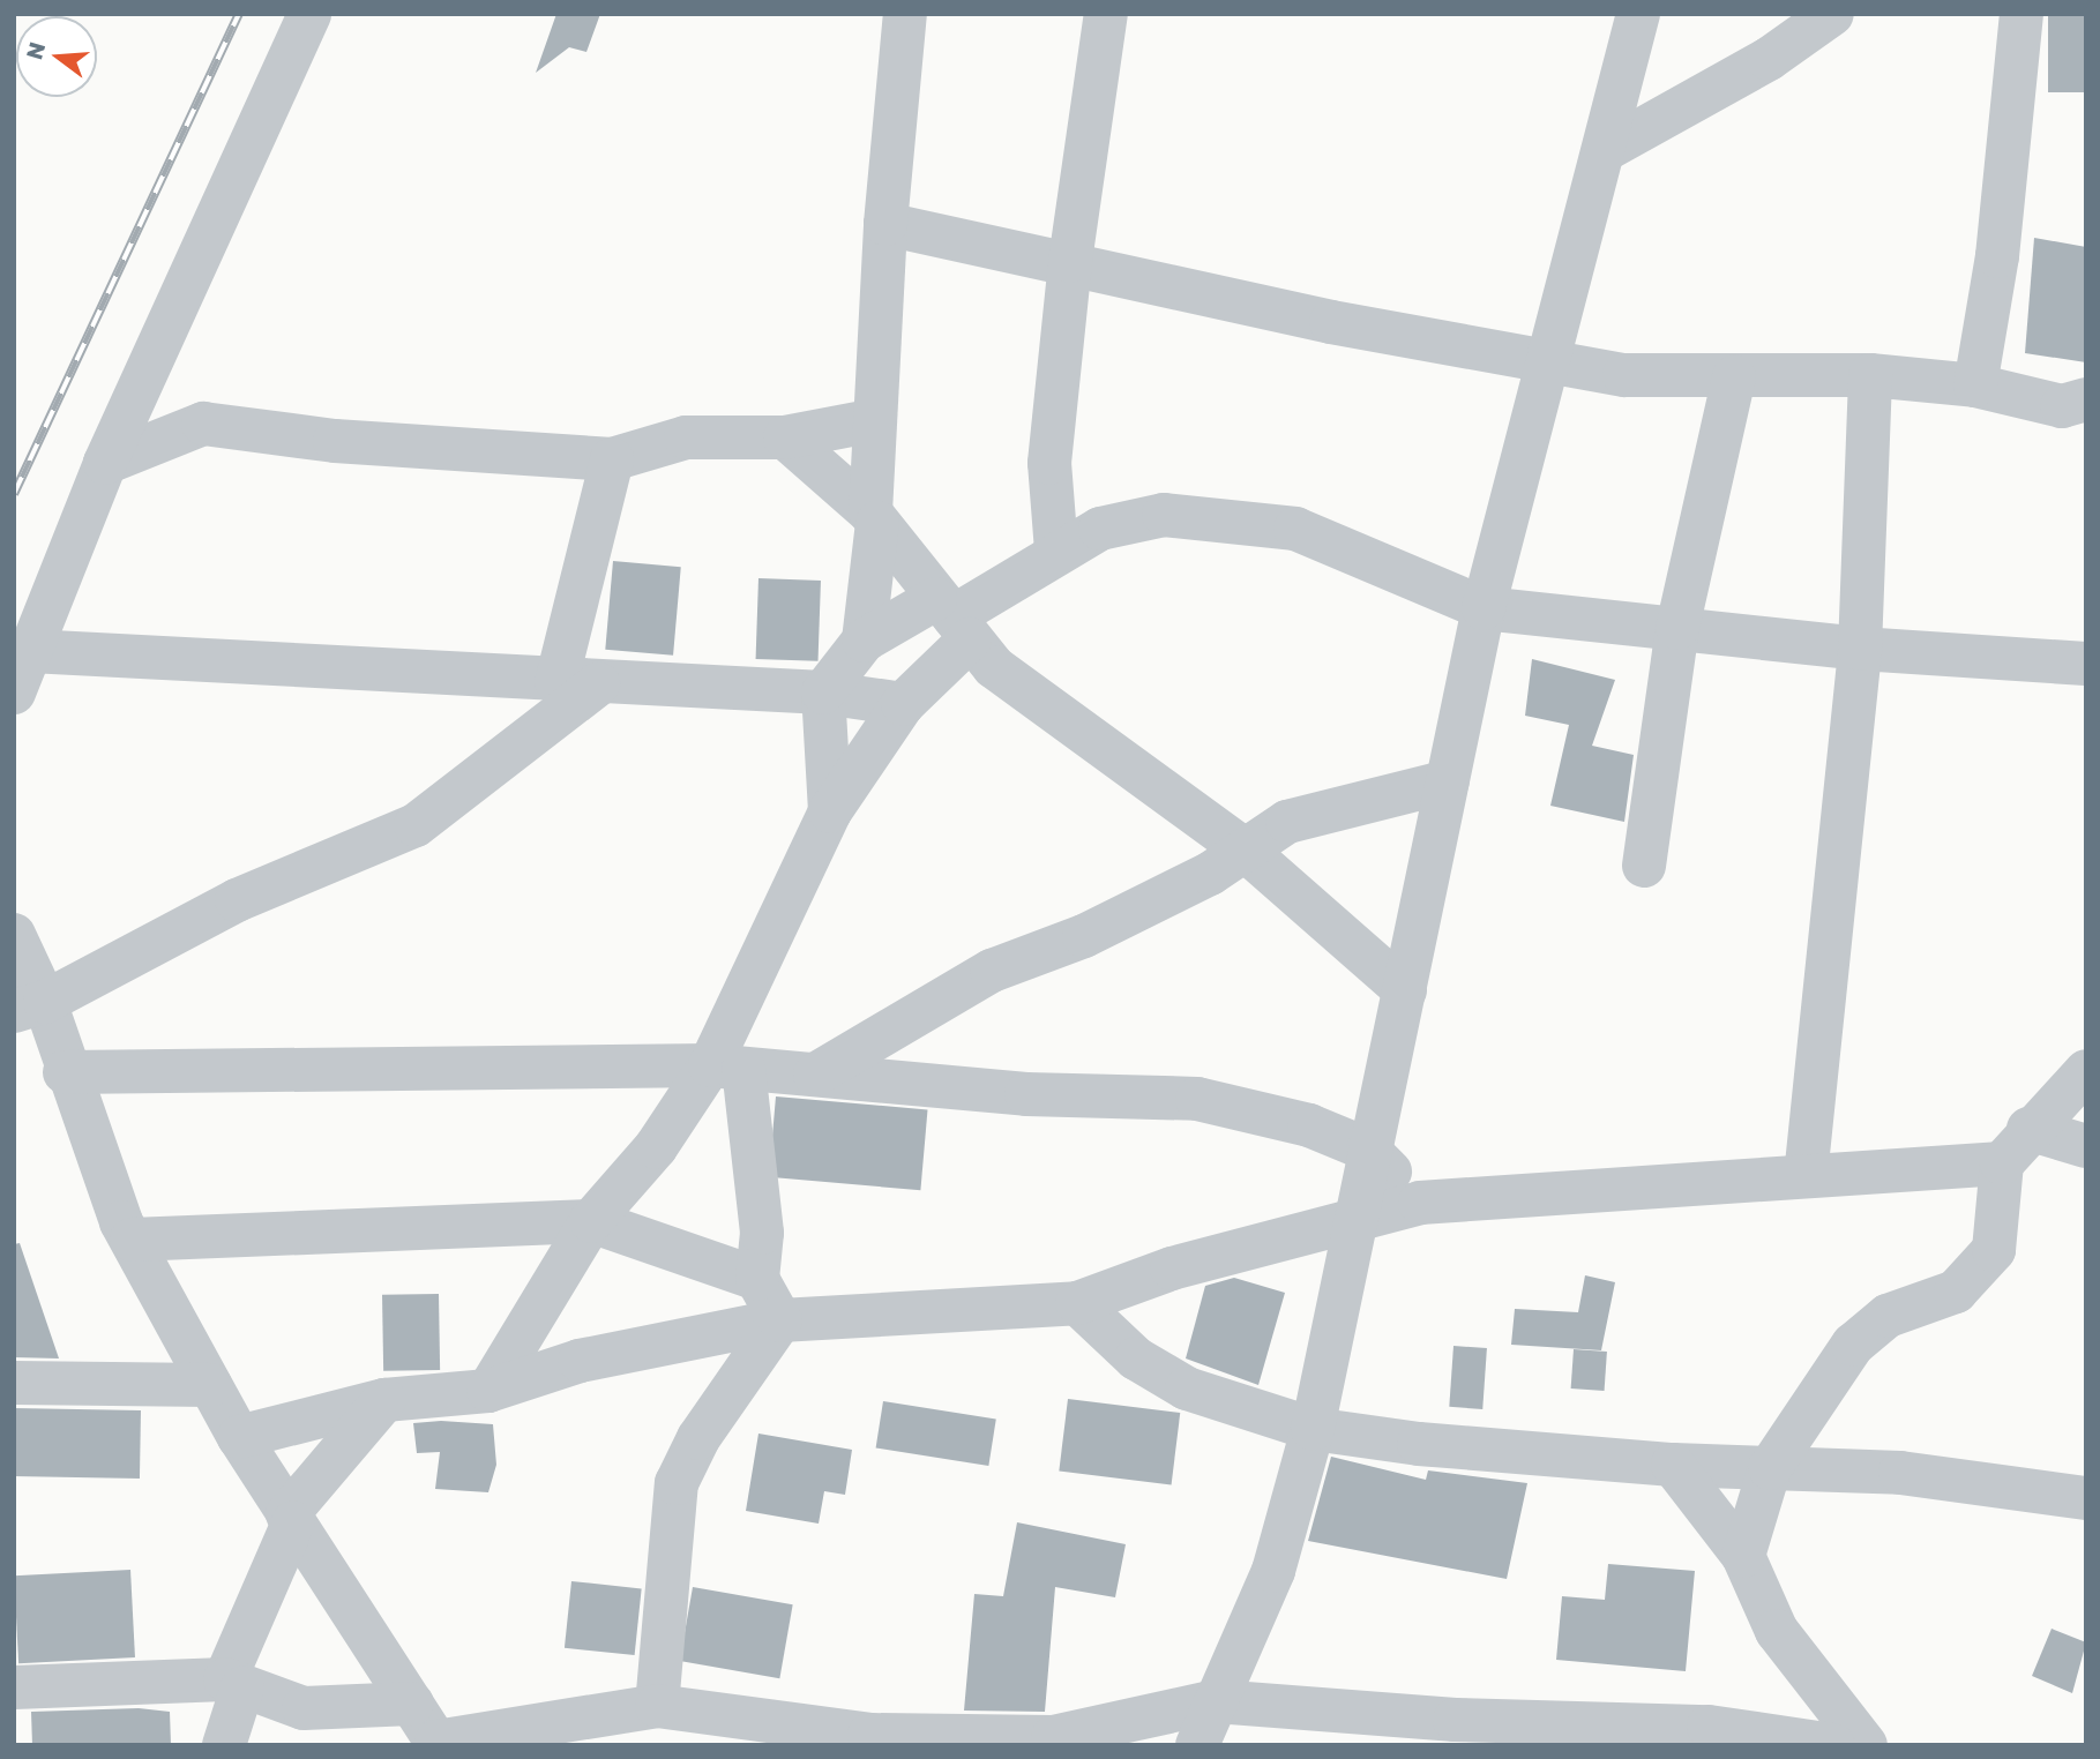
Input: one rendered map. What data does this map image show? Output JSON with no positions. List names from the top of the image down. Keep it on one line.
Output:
{"north":"left"}
